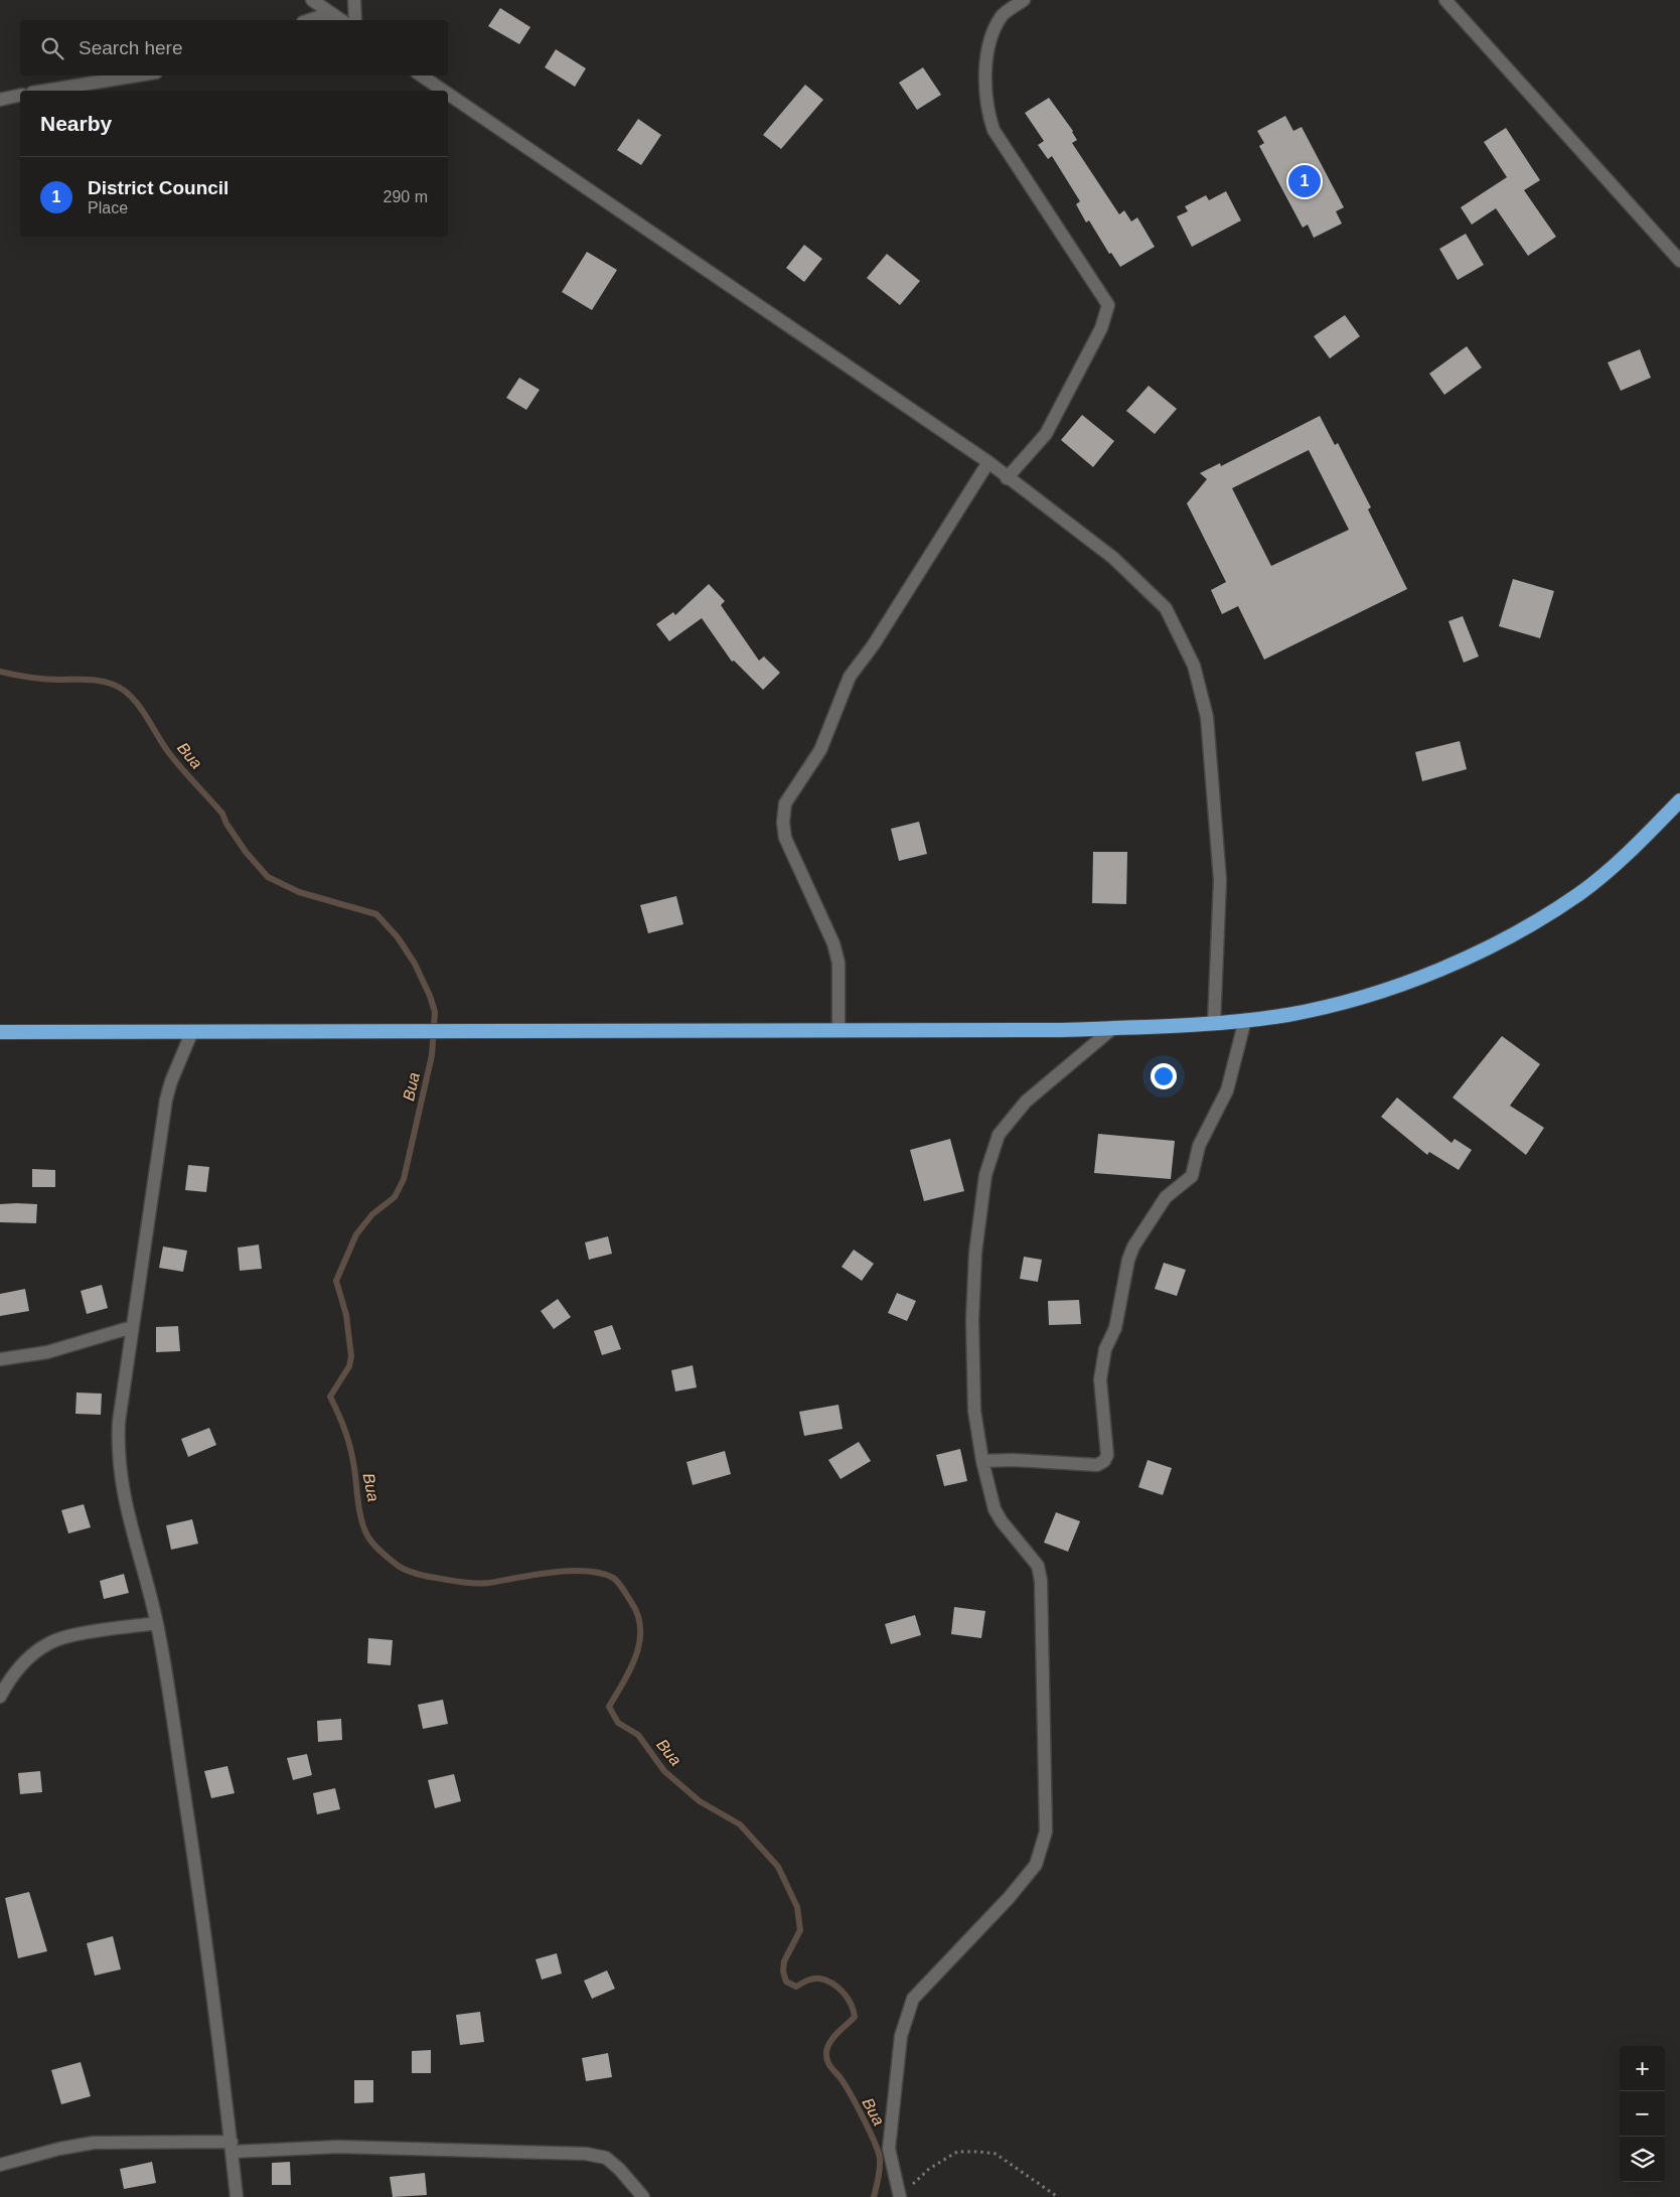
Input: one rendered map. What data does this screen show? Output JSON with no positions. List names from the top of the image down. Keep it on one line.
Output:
{"water":["Bua"],"page":{"search":"Search here","heading":"Nearby","list":[{"mark":"1","name":"District Council","note":"Place","value":"290 m"}],"pins":"1","map_buttons":["+","−"]}}
